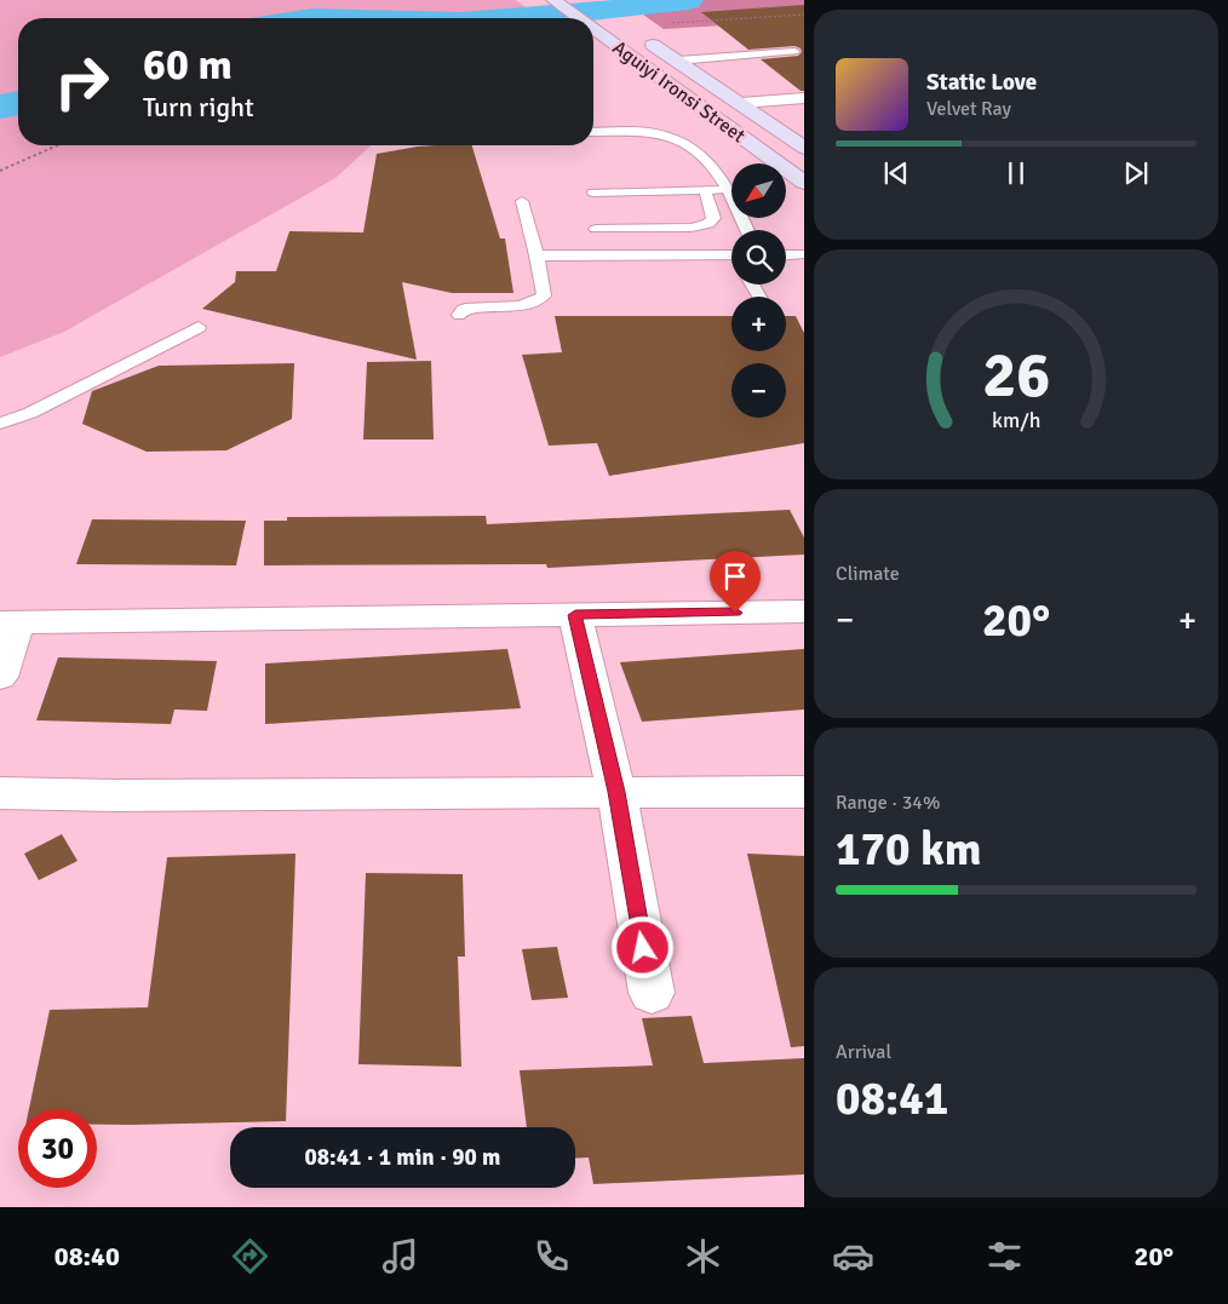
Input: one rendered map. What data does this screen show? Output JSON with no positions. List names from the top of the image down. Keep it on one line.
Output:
{"streets":{"main road":["Aguiyi Ironsi Street"]},"north":"bottom left","page":{"turn":["60 m","Turn right"],"song":["Static Love","Velvet Ray"],"map_buttons":["+","−"],"tile":["Climate",["Range · 34%","170 km"],["Arrival","08:41"]],"heat":["−","20°","+"],"limit":"30","trip":"08:41 · 1 min · 90 m","tabs":["08:40","20°"],"gauge":["26","km/h"]}}
